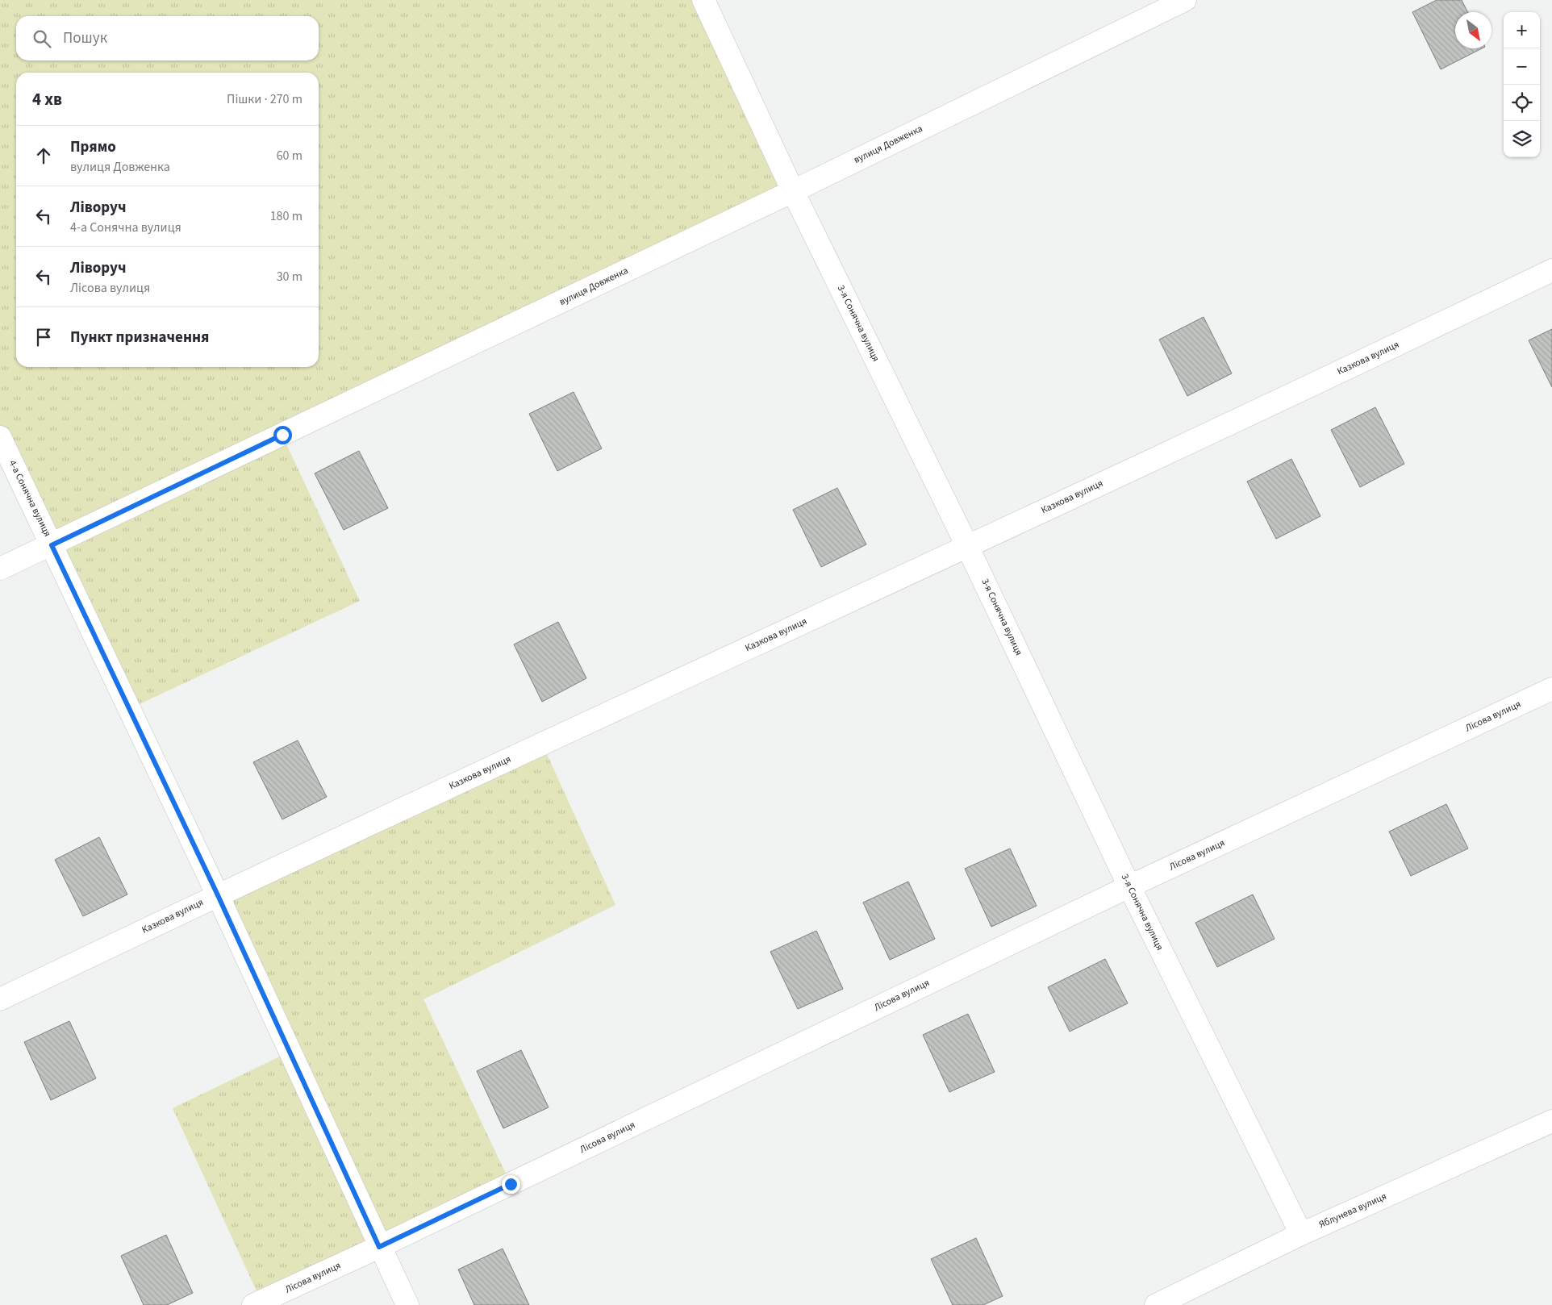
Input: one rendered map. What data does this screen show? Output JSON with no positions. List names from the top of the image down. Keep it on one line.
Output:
{"streets":{"street":["вулиця Довженка","3-я Сонячна вулиця","Казкова вулиця","4-а Сонячна вулиця","Лісова вулиця","Яблунева вулиця"]},"crossings":[["вулиця Довженка","3-я Сонячна вулиця"],["вулиця Довженка","4-а Сонячна вулиця"],["3-я Сонячна вулиця","Казкова вулиця"],["3-я Сонячна вулиця","Лісова вулиця"],["3-я Сонячна вулиця","Яблунева вулиця"],["Казкова вулиця","4-а Сонячна вулиця"],["4-а Сонячна вулиця","Лісова вулиця"]],"north":"bottom right","page":{"map_buttons":["+","−"],"search":"Пошук","heading":["4 хв","Пішки · 270 m"],"list":[["Прямо","вулиця Довженка","60 m"],["Ліворуч","4-а Сонячна вулиця","180 m"],["Ліворуч","Лісова вулиця","30 m"],"Пункт призначення"]}}
